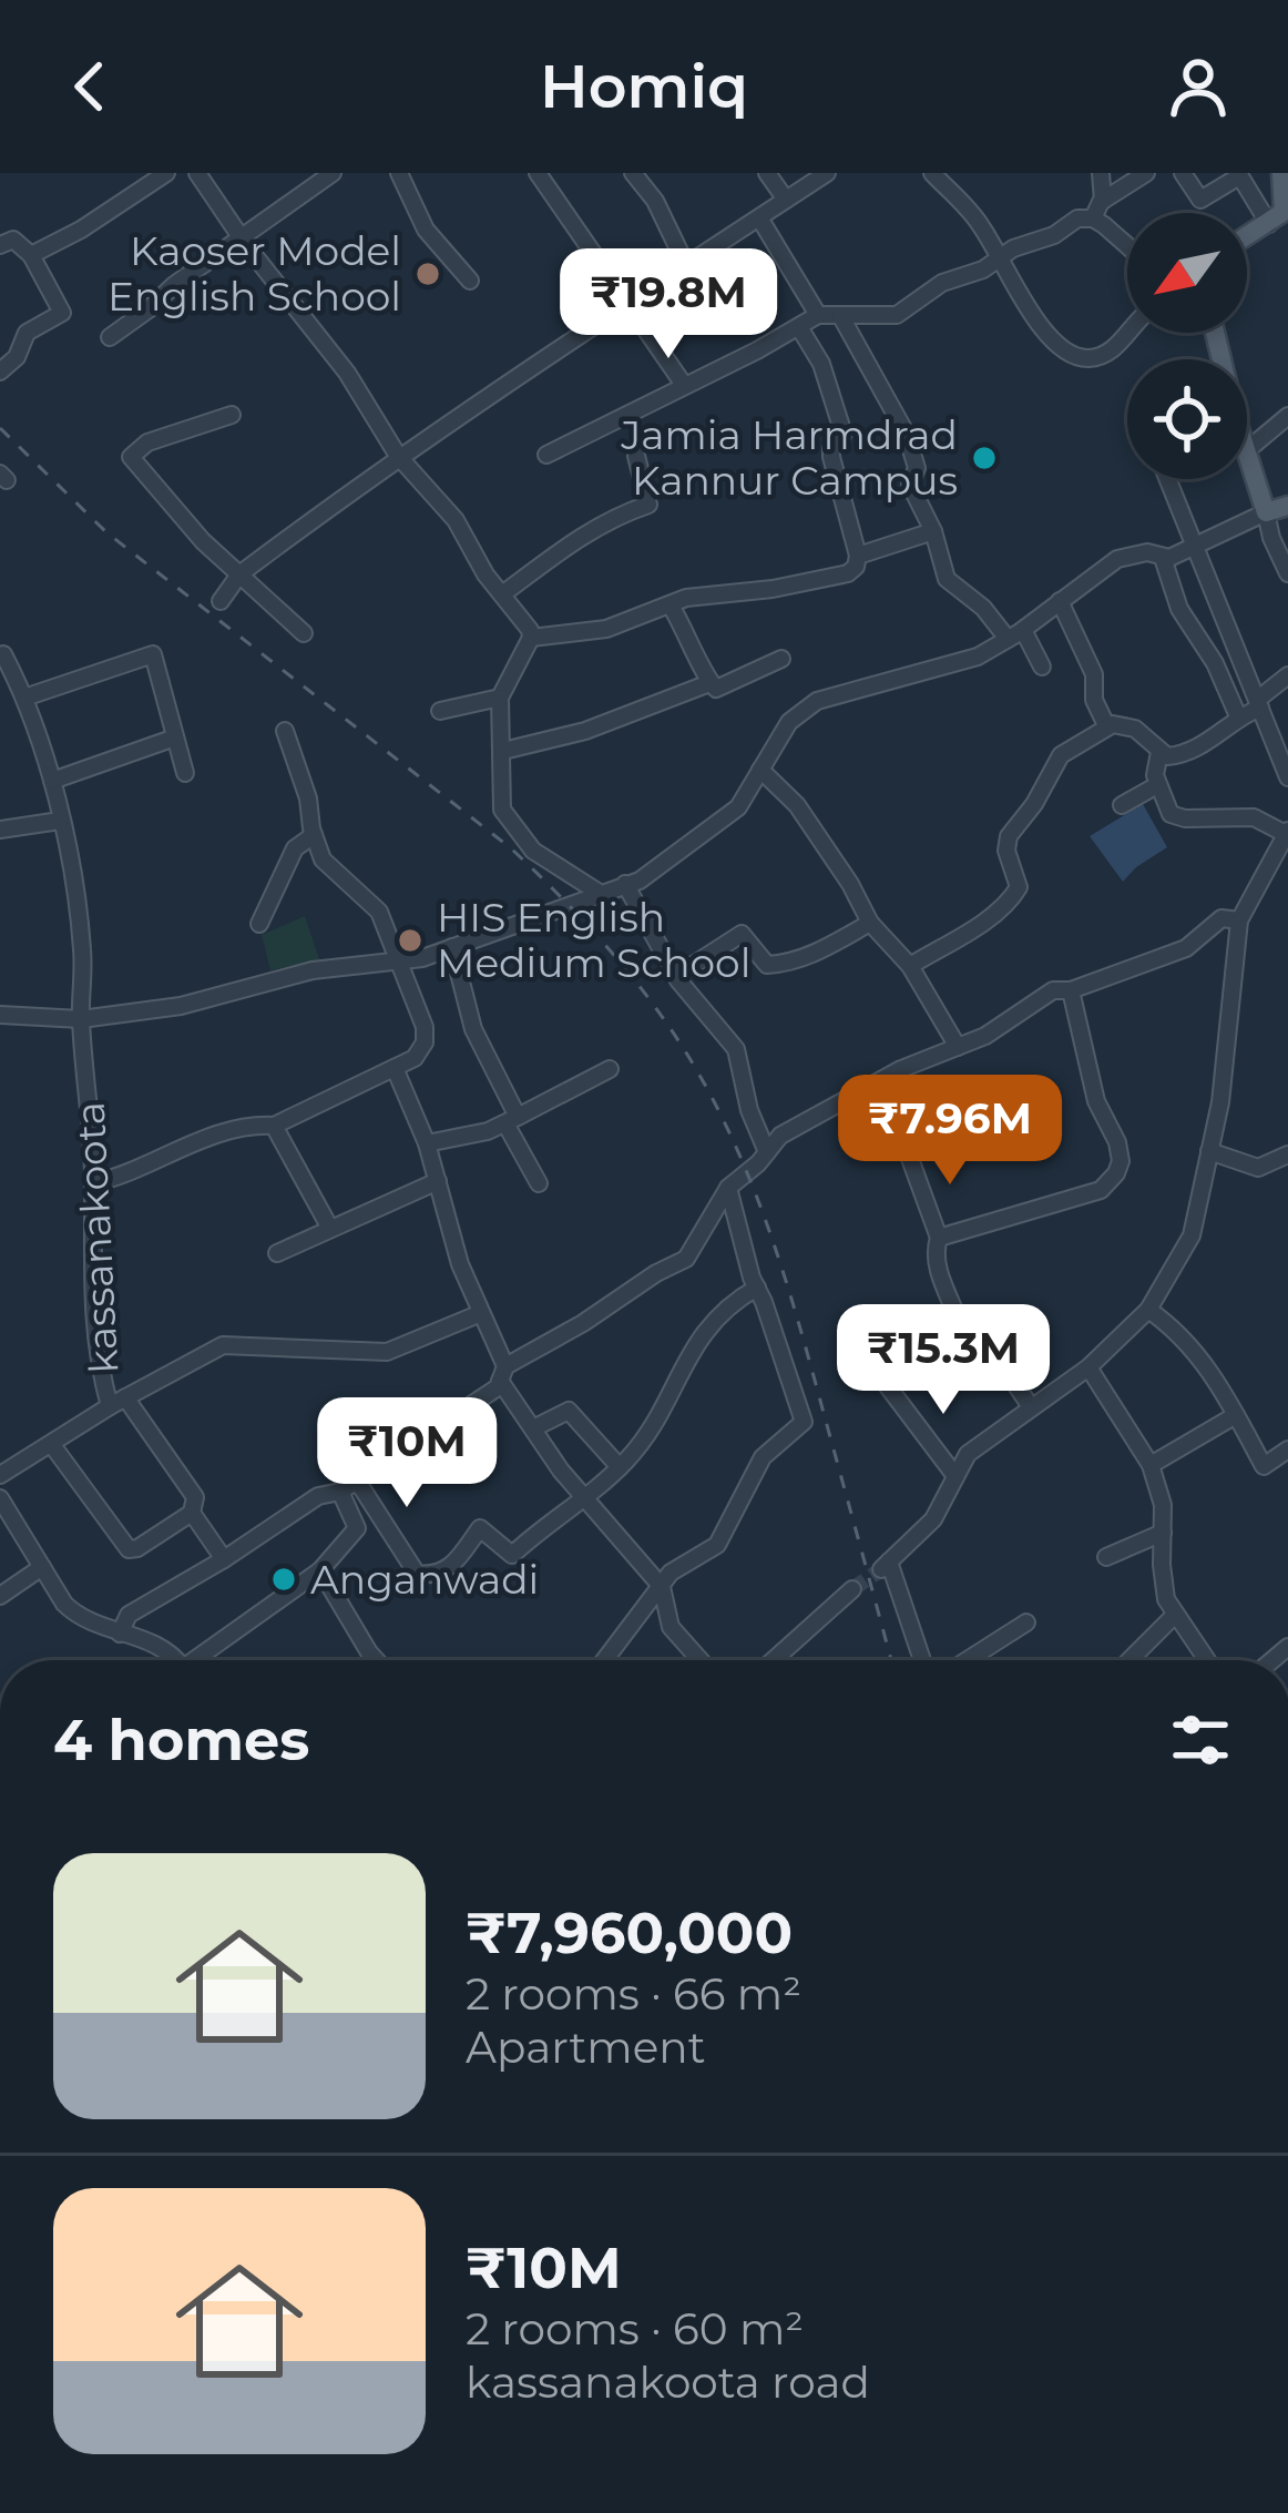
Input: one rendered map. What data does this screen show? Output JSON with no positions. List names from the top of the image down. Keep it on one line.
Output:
{"streets":{"street":["kassanakoota"]},"places":["Kaoser Model English School","Jamia Harmdrad Kannur Campus","HIS English Medium School","Anganwadi"],"north":"bottom left","page":{"header":"Homiq","price":["₹19.8M","₹7.96M","₹15.3M","₹10M"],"heading":"4 homes","list":[{"name":"₹7,960,000","note":"2 rooms · 66 m² · Apartment"},{"name":"₹10M","note":"2 rooms · 60 m² · kassanakoota road"}]}}
